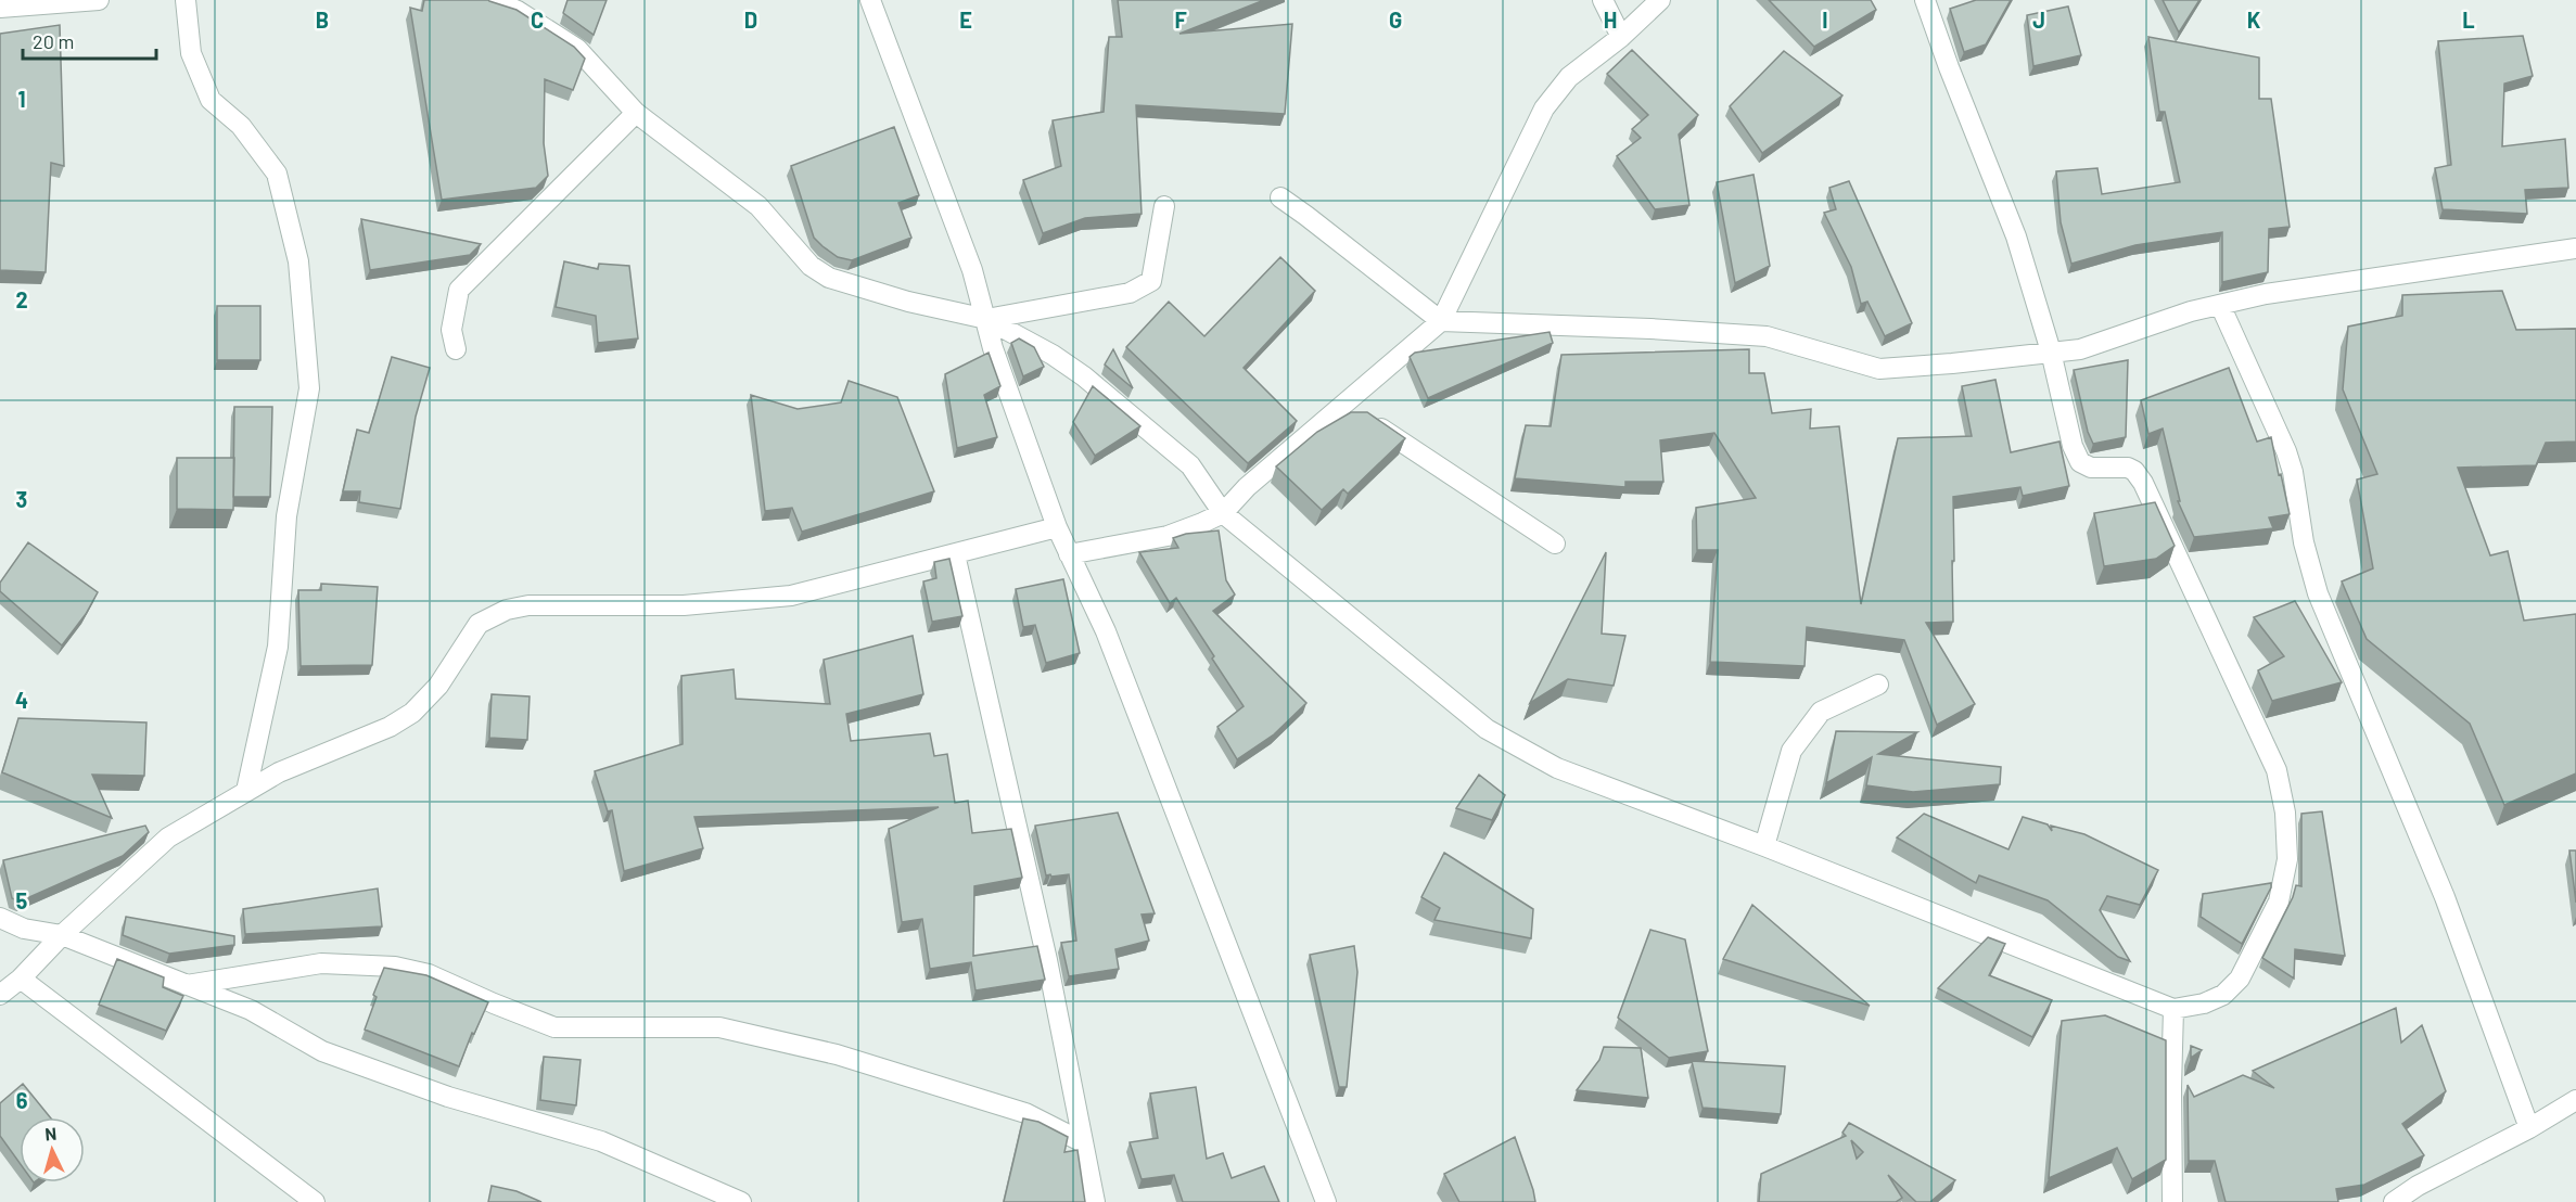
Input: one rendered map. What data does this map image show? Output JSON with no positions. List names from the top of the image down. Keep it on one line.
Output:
{"scale_bar":"20 m","north":"top","grid":{"columns":["B","C","D","E","F","G","H","I","J","K","L"],"rows":["1","2","3","4","5","6"]}}
